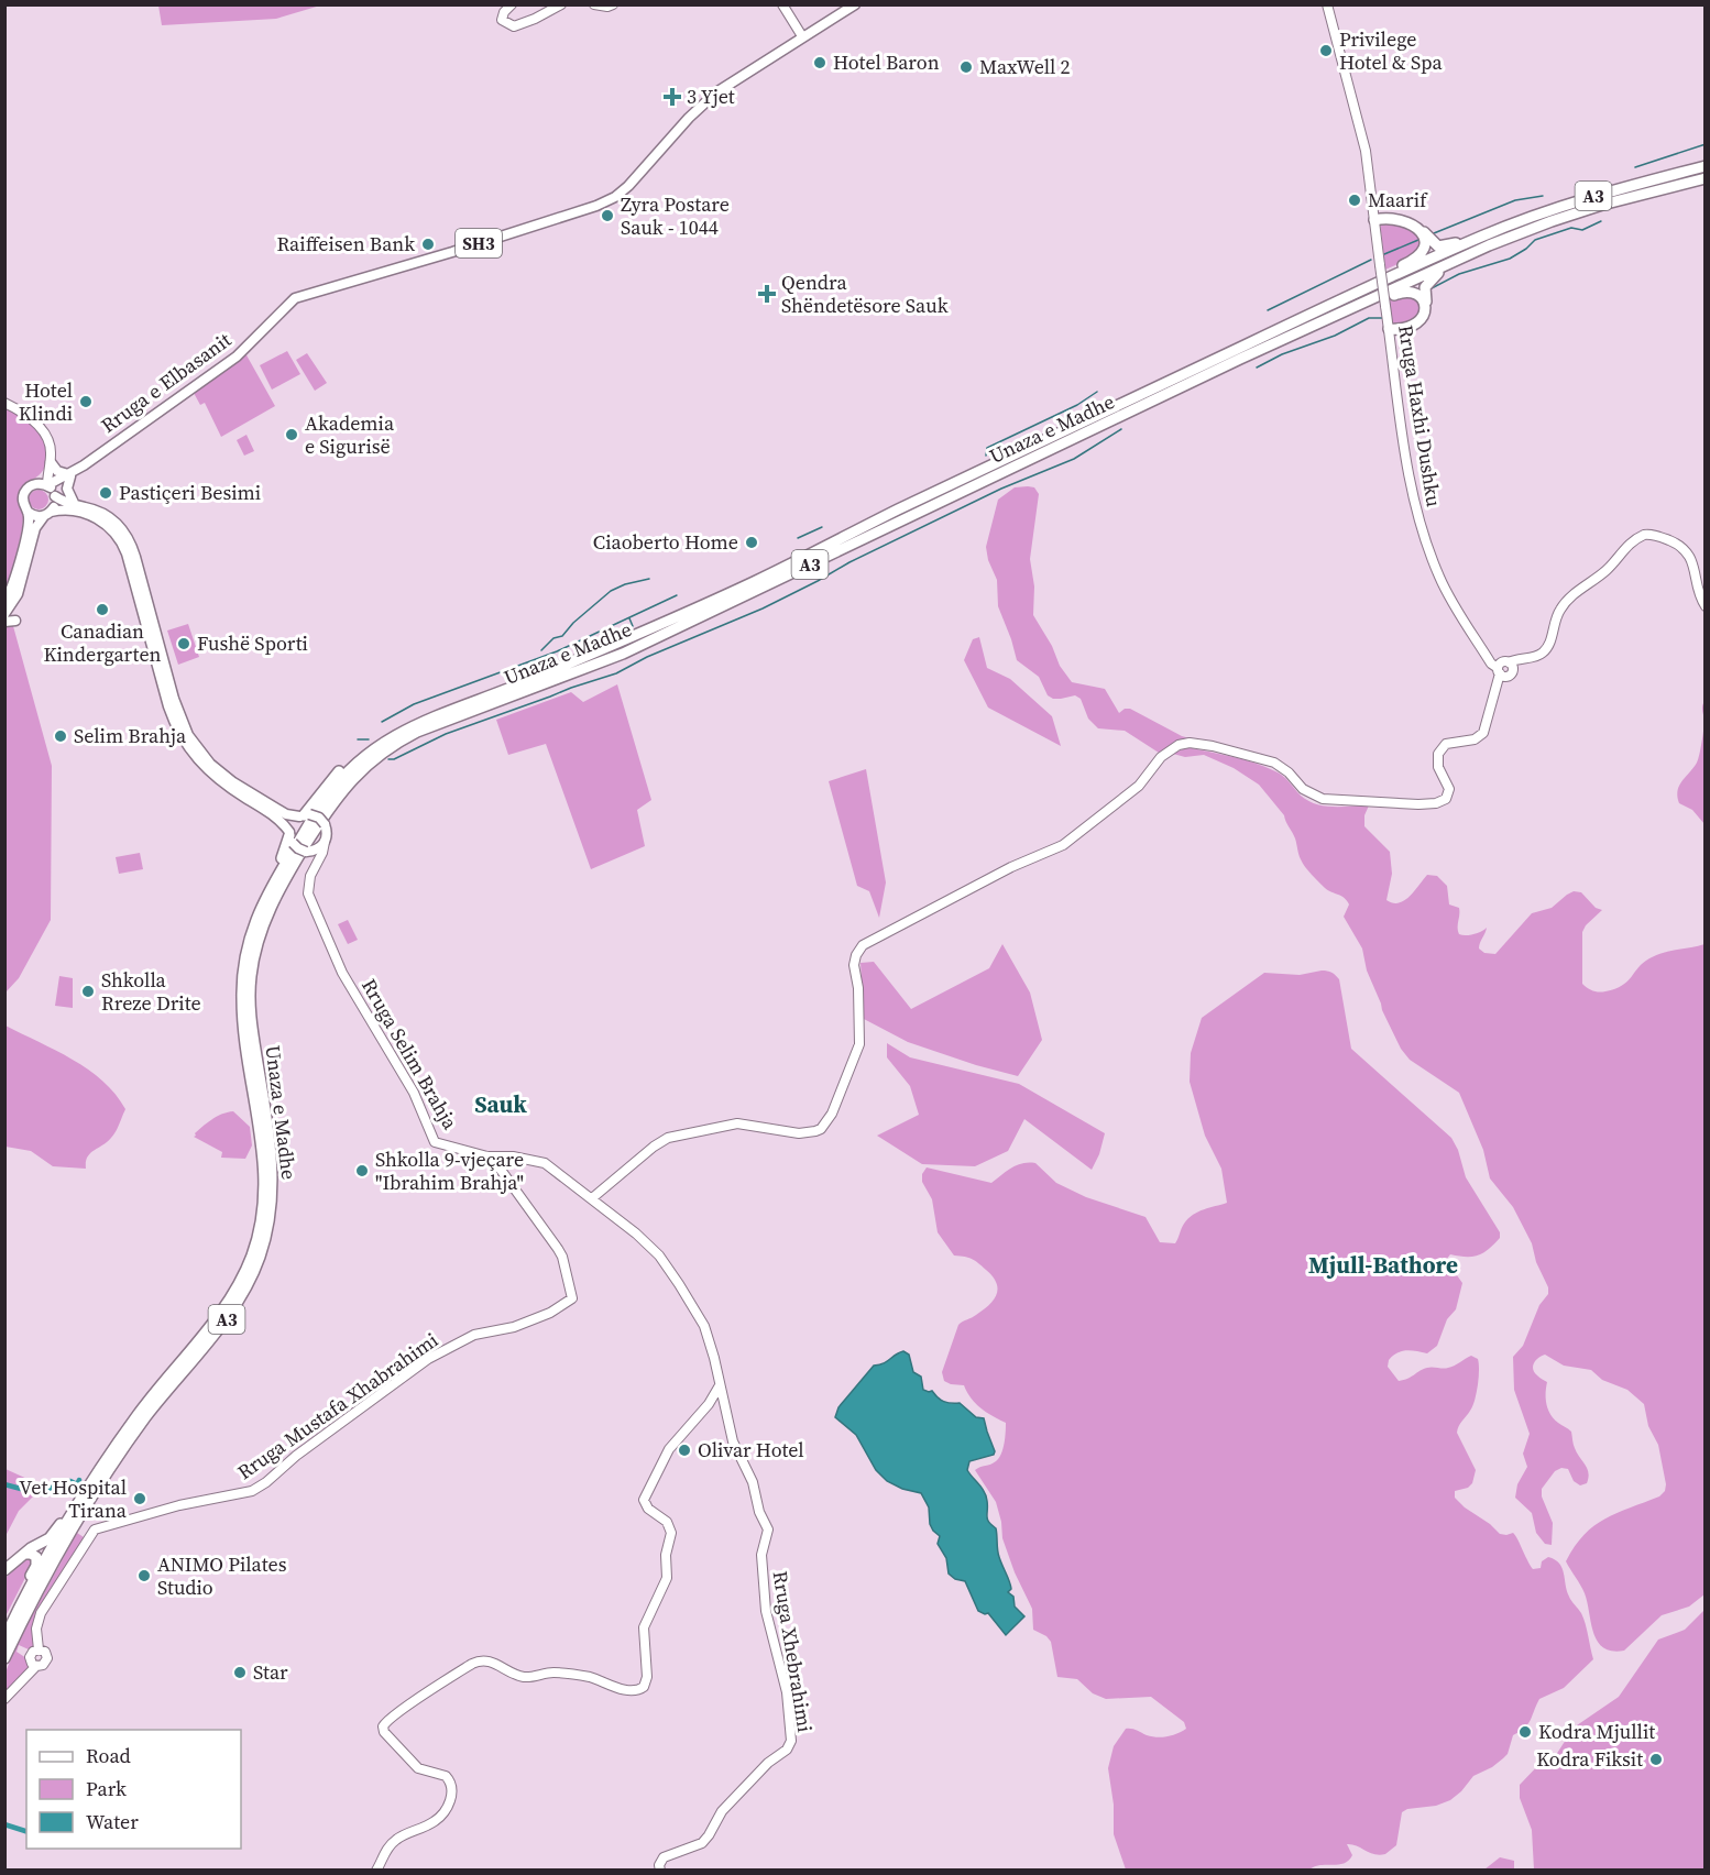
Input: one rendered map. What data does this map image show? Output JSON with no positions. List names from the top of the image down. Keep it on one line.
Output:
{"streets":{"highway":["A3","Unaza e Madhe"],"main road":["SH3","Rruga e Elbasanit"],"street":["Rruga Haxhi Dushku","Rruga Selim Brahja","Rruga Mustafa Xhabrahimi","Rruga Xhebrahimi"]},"crossings":[["SH3","Rruga e Elbasanit"],["Rruga Selim Brahja","Rruga Mustafa Xhabrahimi"],["Rruga Selim Brahja","Rruga Xhebrahimi"]],"districts":["Sauk","Mjull-Bathore"],"places":{"other":["Privilege Hotel & Spa","Hotel Baron","MaxWell 2","Maarif","Zyra Postare Sauk - 1044","Raiffeisen Bank","Hotel Klindi","Akademia e Sigurisë","Pastiçeri Besimi","Ciaoberto Home","Canadian Kindergarten","Fushë Sporti","Selim Brahja","Shkolla Rreze Drite","Shkolla 9-vjeçare \"Ibrahim Brahja\"","Olivar Hotel","Vet Hospital Tirana","ANIMO Pilates Studio","Star","Kodra Mjullit","Kodra Fiksit"],"health":["3 Yjet","Qendra Shëndetësore Sauk"]},"legend":["Road","Park","Water"]}
